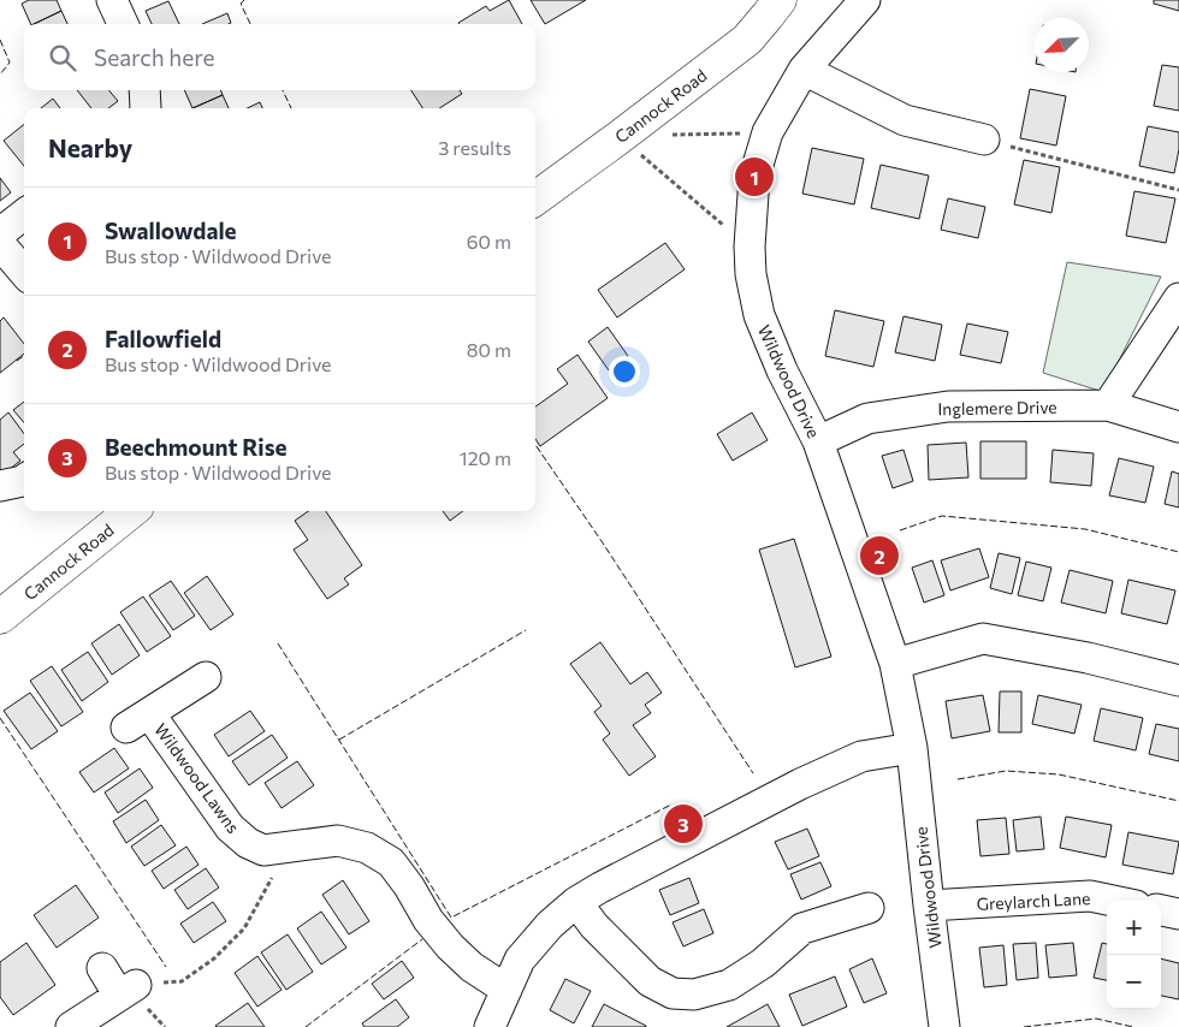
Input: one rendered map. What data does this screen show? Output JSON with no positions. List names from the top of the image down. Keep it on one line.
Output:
{"streets":{"main road":["Cannock Road"],"street":["Wildwood Drive","Inglemere Drive","Wildwood Lawns","Greylarch Lane"]},"crossings":[["Wildwood Drive","Inglemere Drive"],["Wildwood Drive","Greylarch Lane"]],"north":"bottom left","page":{"search":"Search here","heading":["Nearby","3 results"],"pins":["1","2","3"],"list":[{"mark":"1","name":"Swallowdale","note":"Bus stop · Wildwood Drive","value":"60 m"},{"mark":"2","name":"Fallowfield","note":"Bus stop · Wildwood Drive","value":"80 m"},{"mark":"3","name":"Beechmount Rise","note":"Bus stop · Wildwood Drive","value":"120 m"}],"map_buttons":["+","−"]}}
